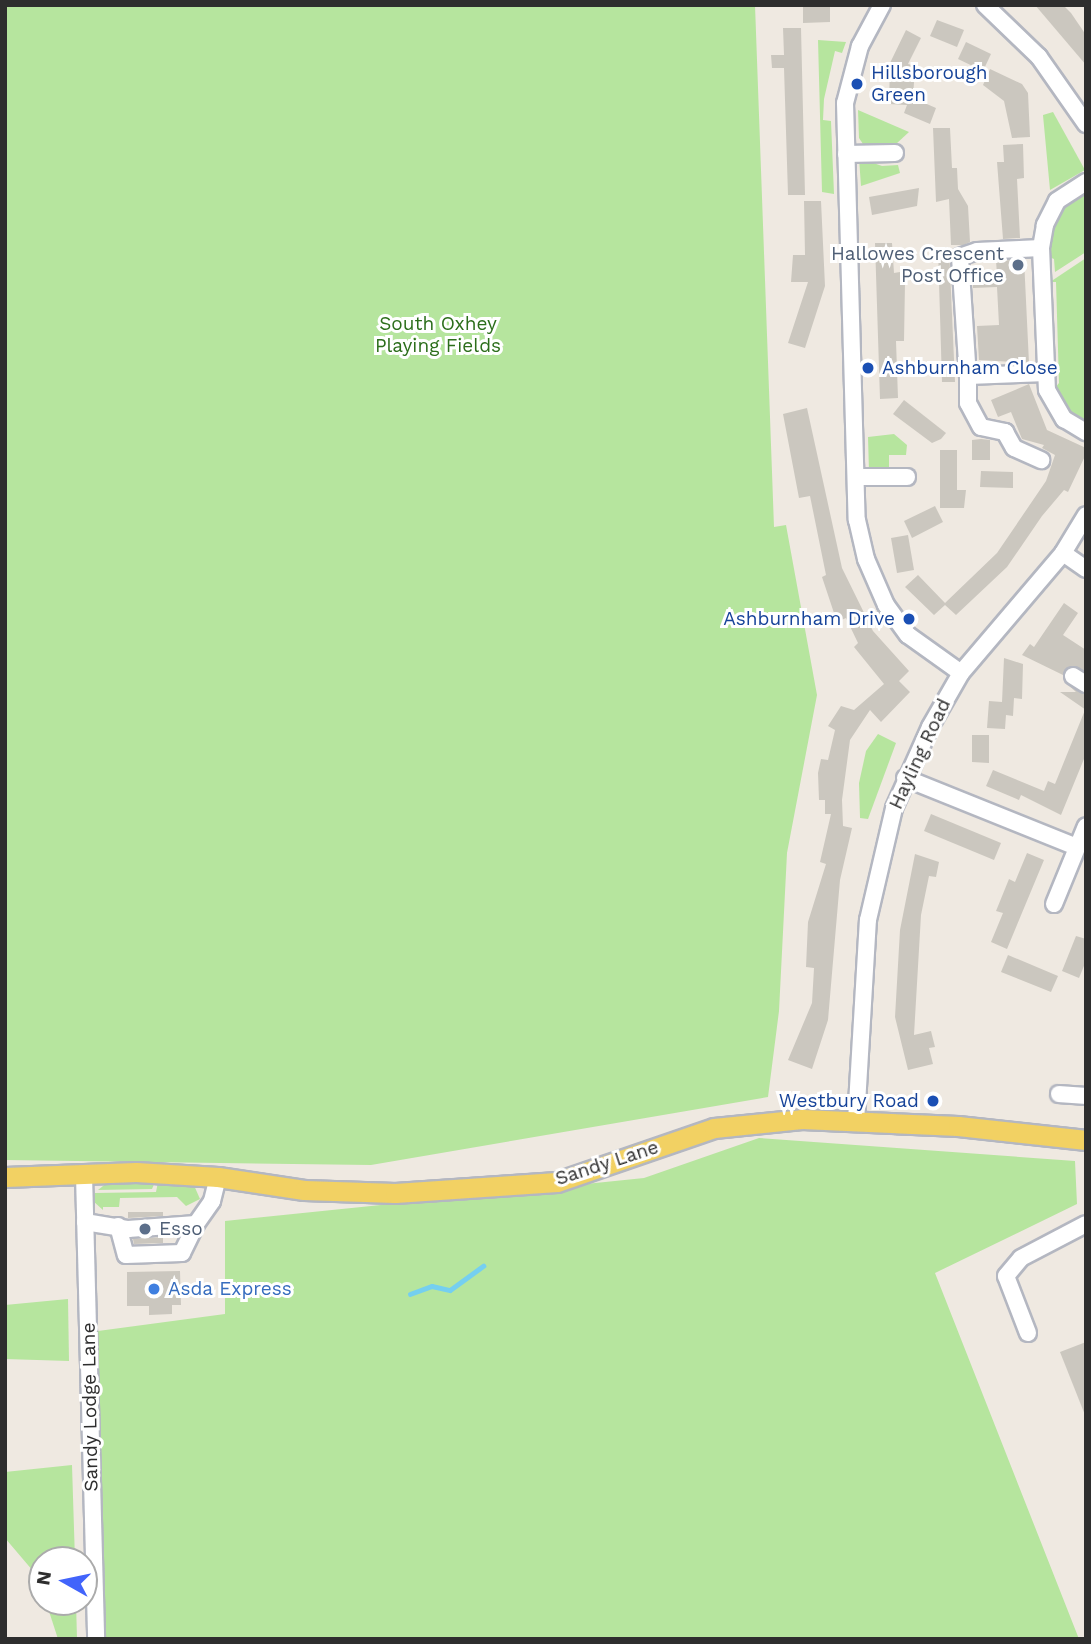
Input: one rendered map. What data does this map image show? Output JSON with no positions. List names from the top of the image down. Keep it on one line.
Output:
{"streets":{"main road":["Sandy Lane"],"street":["Hayling Road","Sandy Lodge Lane"]},"crossings":[["Hayling Road","Sandy Lane"],["Sandy Lane","Sandy Lodge Lane"]],"parks":["South Oxhey Playing Fields"],"places":["Hillsborough Green","Hallowes Crescent Post Office","Ashburnham Close","Ashburnham Drive","Westbury Road","Esso","Asda Express"],"north":"left"}
